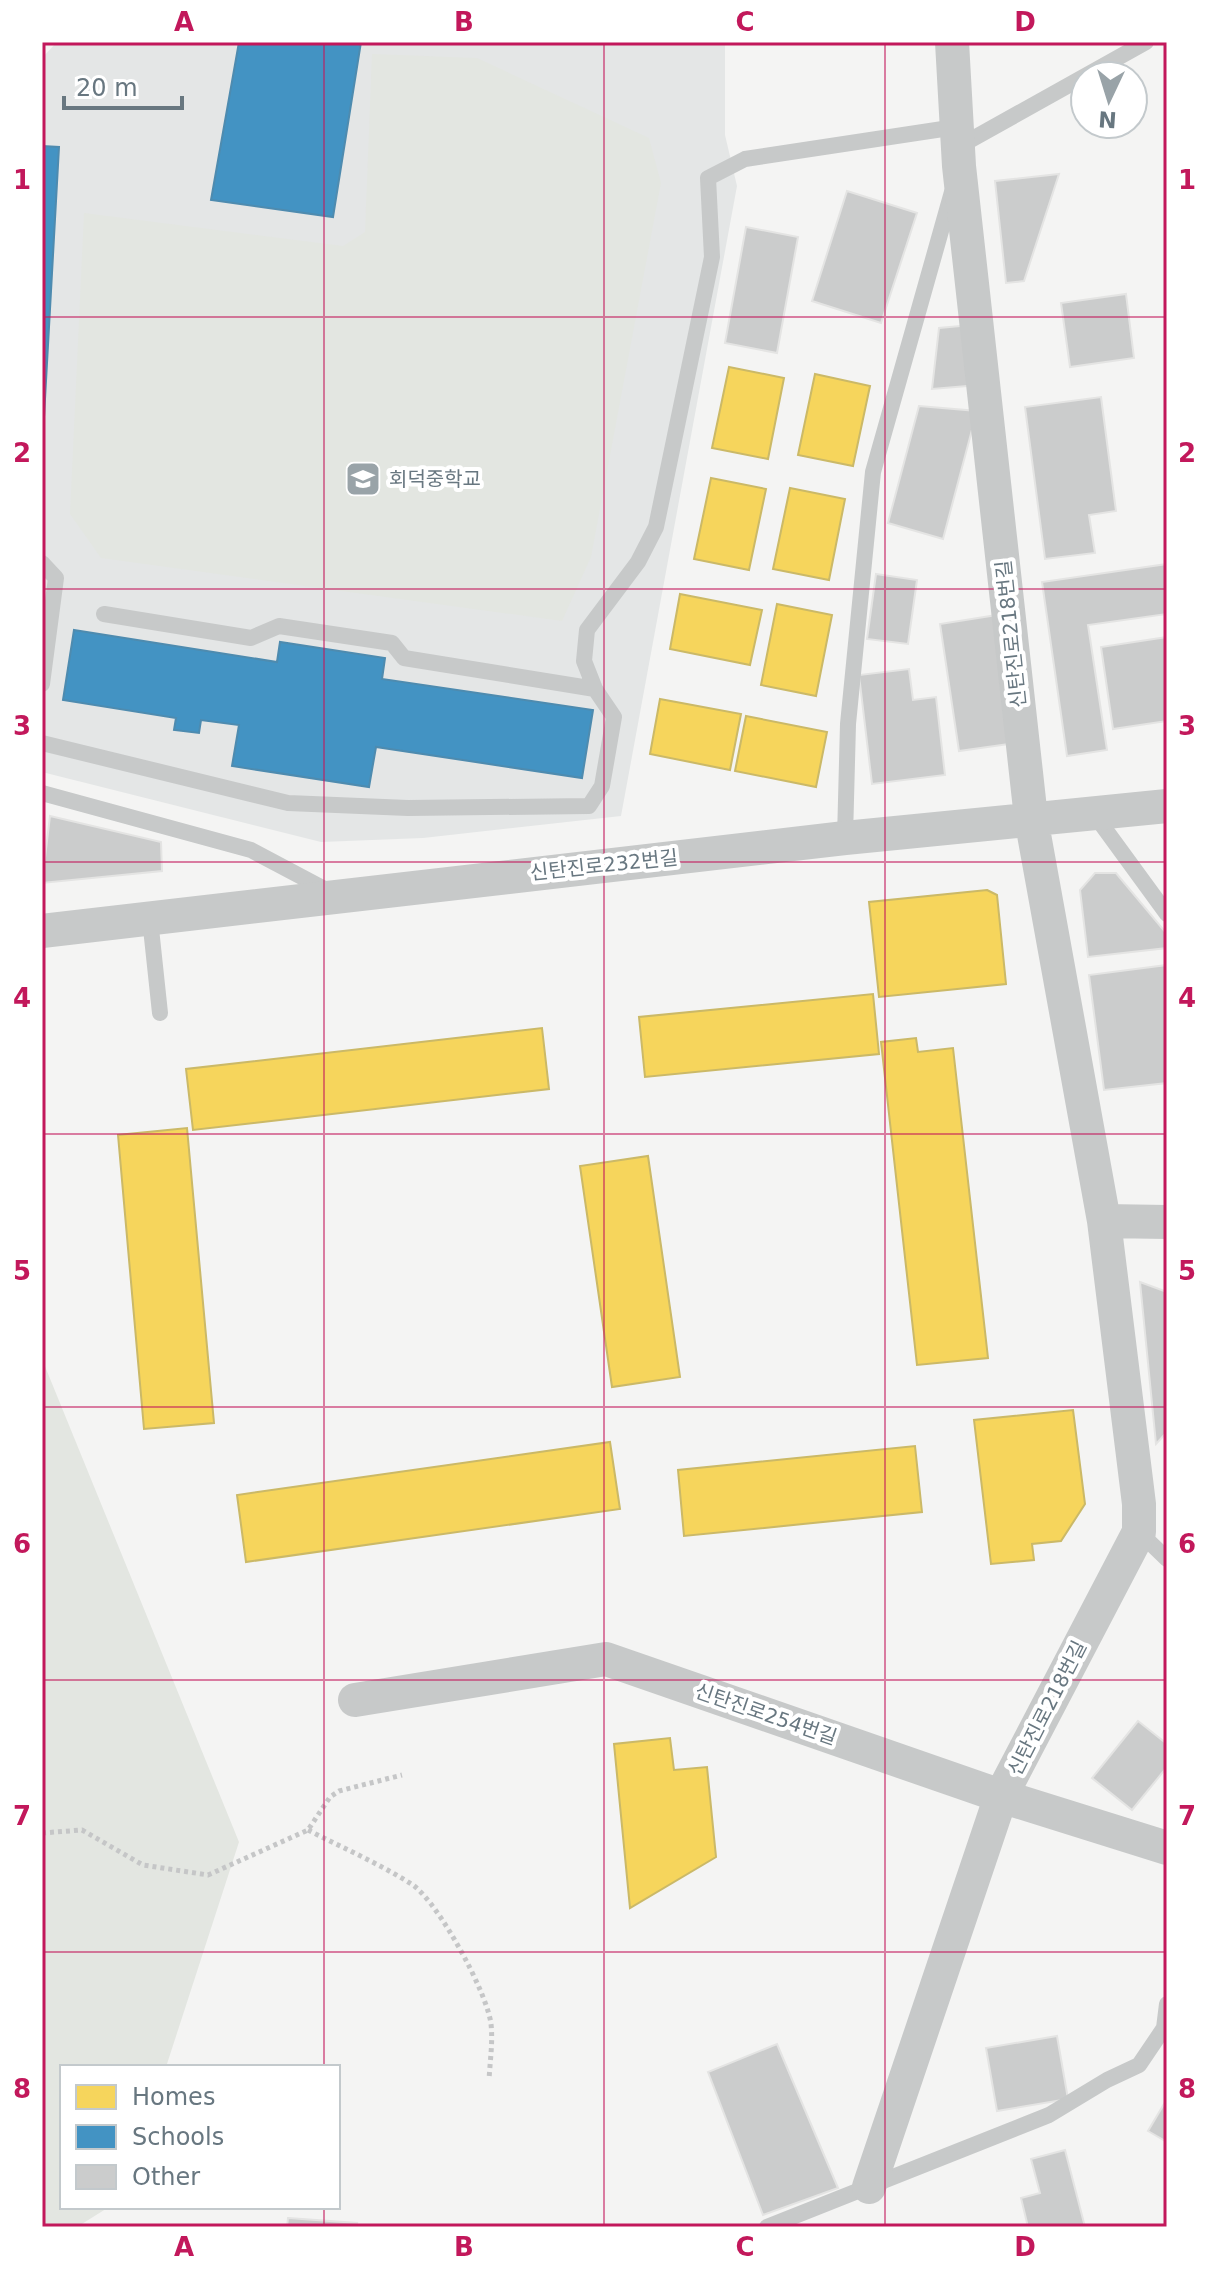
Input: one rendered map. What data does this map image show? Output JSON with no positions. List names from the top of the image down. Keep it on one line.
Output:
{"streets":{"street":["신탄진로218번길","신탄진로232번길","신탄진로254번길"]},"crossings":[["신탄진로218번길","신탄진로232번길"],["신탄진로218번길","신탄진로254번길"]],"places":{"school or university":["회덕중학교"]},"legend":["Homes","Schools","Other"],"scale_bar":"20 m","north":"bottom","grid":{"columns":["A","B","C","D"],"rows":["1","2","3","4","5","6","7","8"]}}
